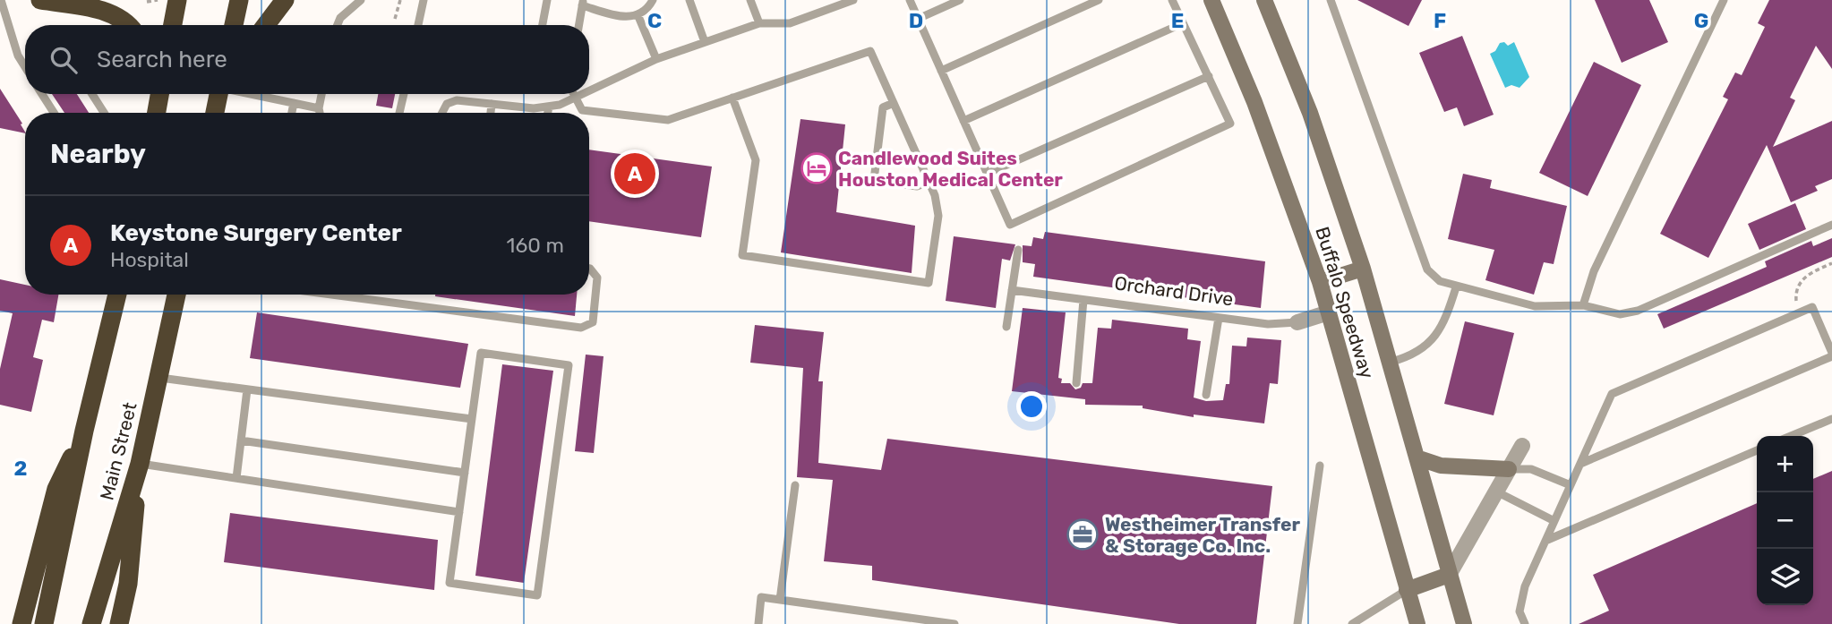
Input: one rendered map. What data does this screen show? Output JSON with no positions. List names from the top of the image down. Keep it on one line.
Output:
{"streets":{"highway":["Main Street"],"main road":["Buffalo Speedway"],"street":["Orchard Drive"]},"crossings":[["Orchard Drive","Buffalo Speedway"]],"places":{"hotel":["Candlewood Suites Houston Medical Center"],"office":["Westheimer Transfer & Storage Co. Inc."]},"page":{"search":"Search here","heading":"Nearby","pins":"A","list":[{"mark":"A","name":"Keystone Surgery Center","note":"Hospital","value":"160 m"}],"map_buttons":["+","−"]},"grid":{"columns":["C","D","E","F","G"],"rows":["2"]}}
